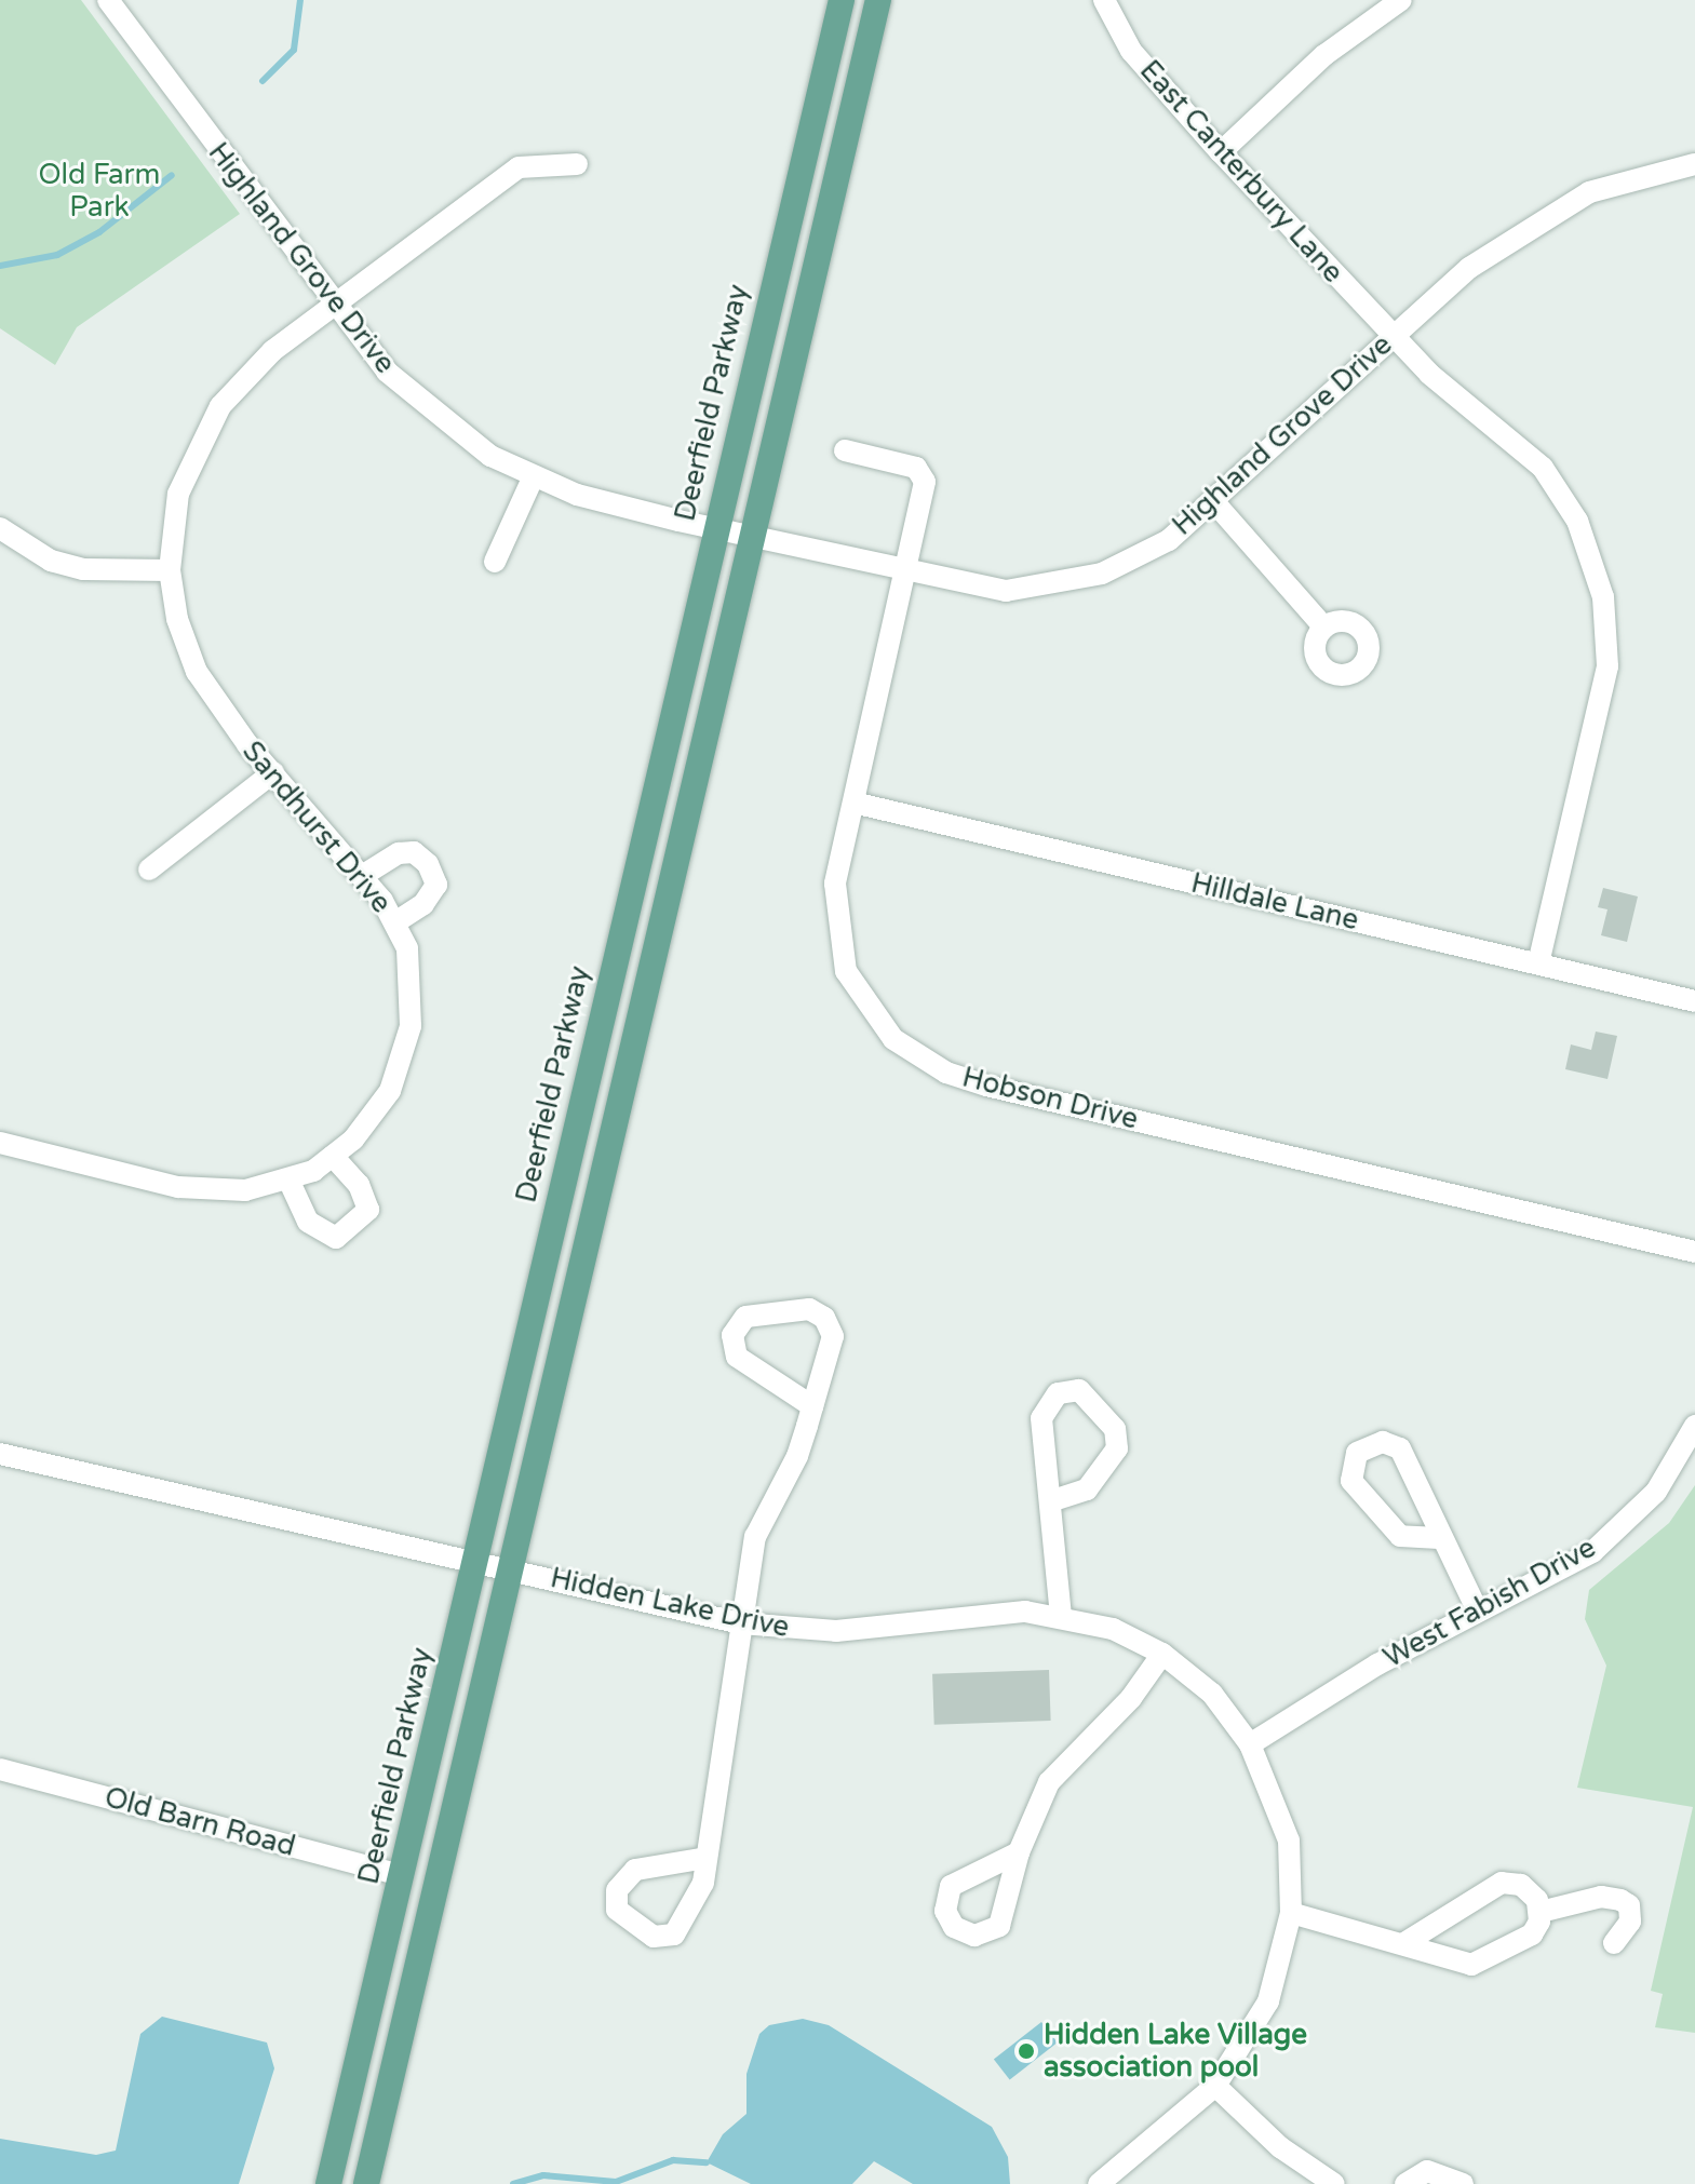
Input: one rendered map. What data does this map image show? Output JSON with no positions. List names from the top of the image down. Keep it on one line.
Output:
{"streets":{"main road":["Deerfield Parkway"],"street":["East Canterbury Lane","Highland Grove Drive","Sandhurst Drive","Hilldale Lane","Hobson Drive","Hidden Lake Drive","West Fabish Drive","Old Barn Road"]},"crossings":[["East Canterbury Lane","Highland Grove Drive"],["East Canterbury Lane","Hilldale Lane"],["Highland Grove Drive","Deerfield Parkway"],["Highland Grove Drive","Sandhurst Drive"],["Highland Grove Drive","Hobson Drive"],["Deerfield Parkway","Hidden Lake Drive"],["Deerfield Parkway","Old Barn Road"],["Hilldale Lane","Hobson Drive"],["Hidden Lake Drive","West Fabish Drive"]],"parks":["Old Farm Park"],"places":["Hidden Lake Village association pool"]}
